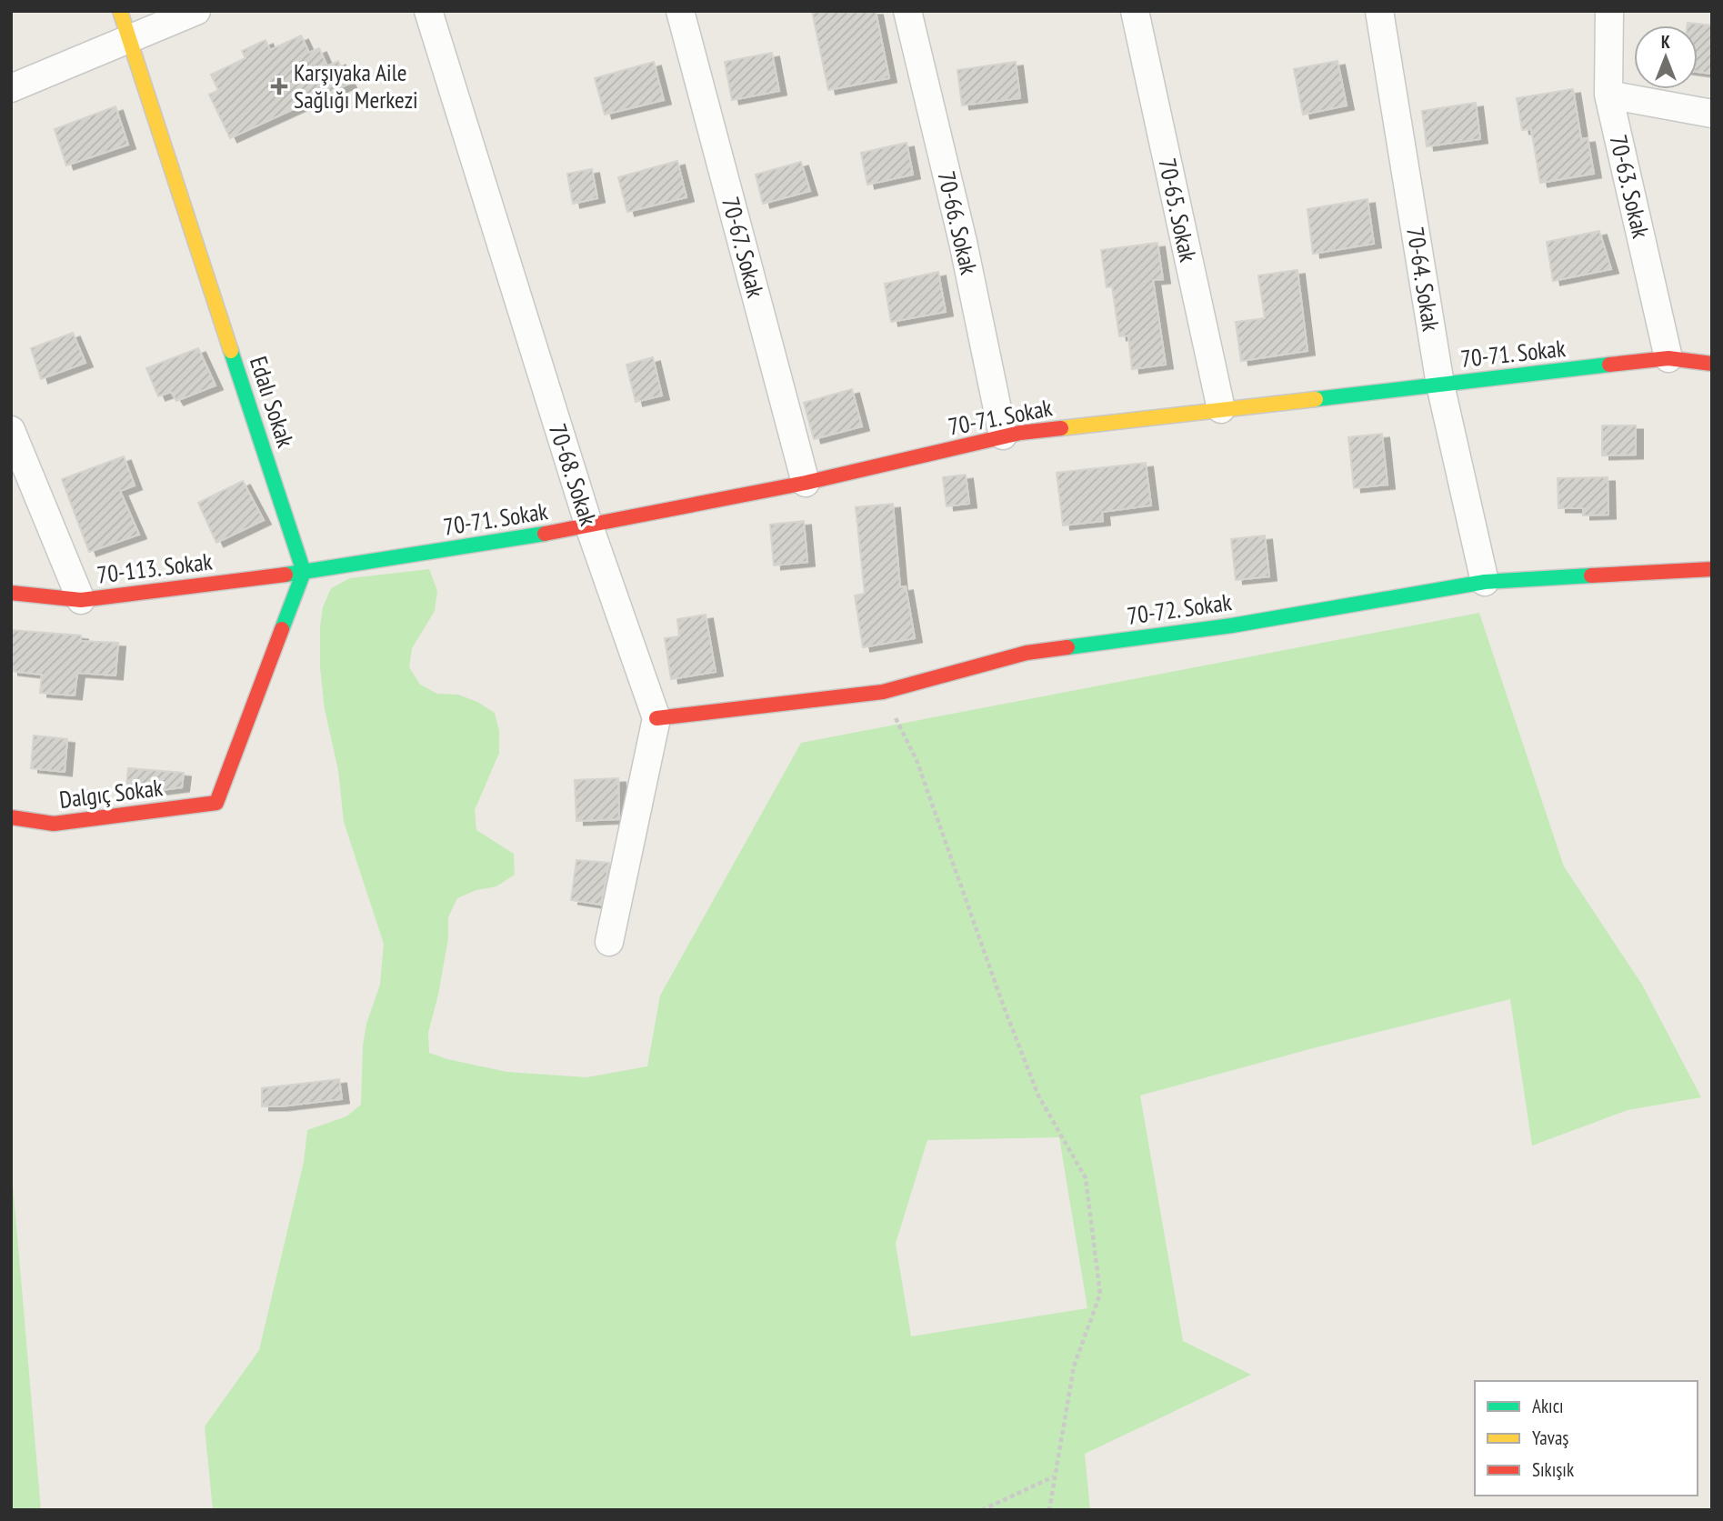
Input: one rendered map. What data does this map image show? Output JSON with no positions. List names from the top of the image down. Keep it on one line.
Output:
{"streets":{"street":["70-63. Sokak","70-65. Sokak","70-66. Sokak","70-67. Sokak","70-64. Sokak","70-71. Sokak","Edalı Sokak","70-68. Sokak","70-113. Sokak","70-72. Sokak","Dalgıç Sokak"]},"crossings":[["70-63. Sokak","70-71. Sokak"],["70-65. Sokak","70-71. Sokak"],["70-66. Sokak","70-71. Sokak"],["70-67. Sokak","70-71. Sokak"],["70-64. Sokak","70-71. Sokak"],["70-64. Sokak","70-72. Sokak"],["70-71. Sokak","Edalı Sokak"],["70-71. Sokak","70-68. Sokak"],["70-71. Sokak","70-113. Sokak"],["70-71. Sokak","Dalgıç Sokak"],["Edalı Sokak","70-113. Sokak"],["Edalı Sokak","Dalgıç Sokak"],["70-68. Sokak","70-72. Sokak"],["70-113. Sokak","Dalgıç Sokak"]],"places":{"health":["Karşıyaka Aile Sağlığı Merkezi"]},"legend":["Akıcı","Yavaş","Sıkışık"],"north":"top"}
